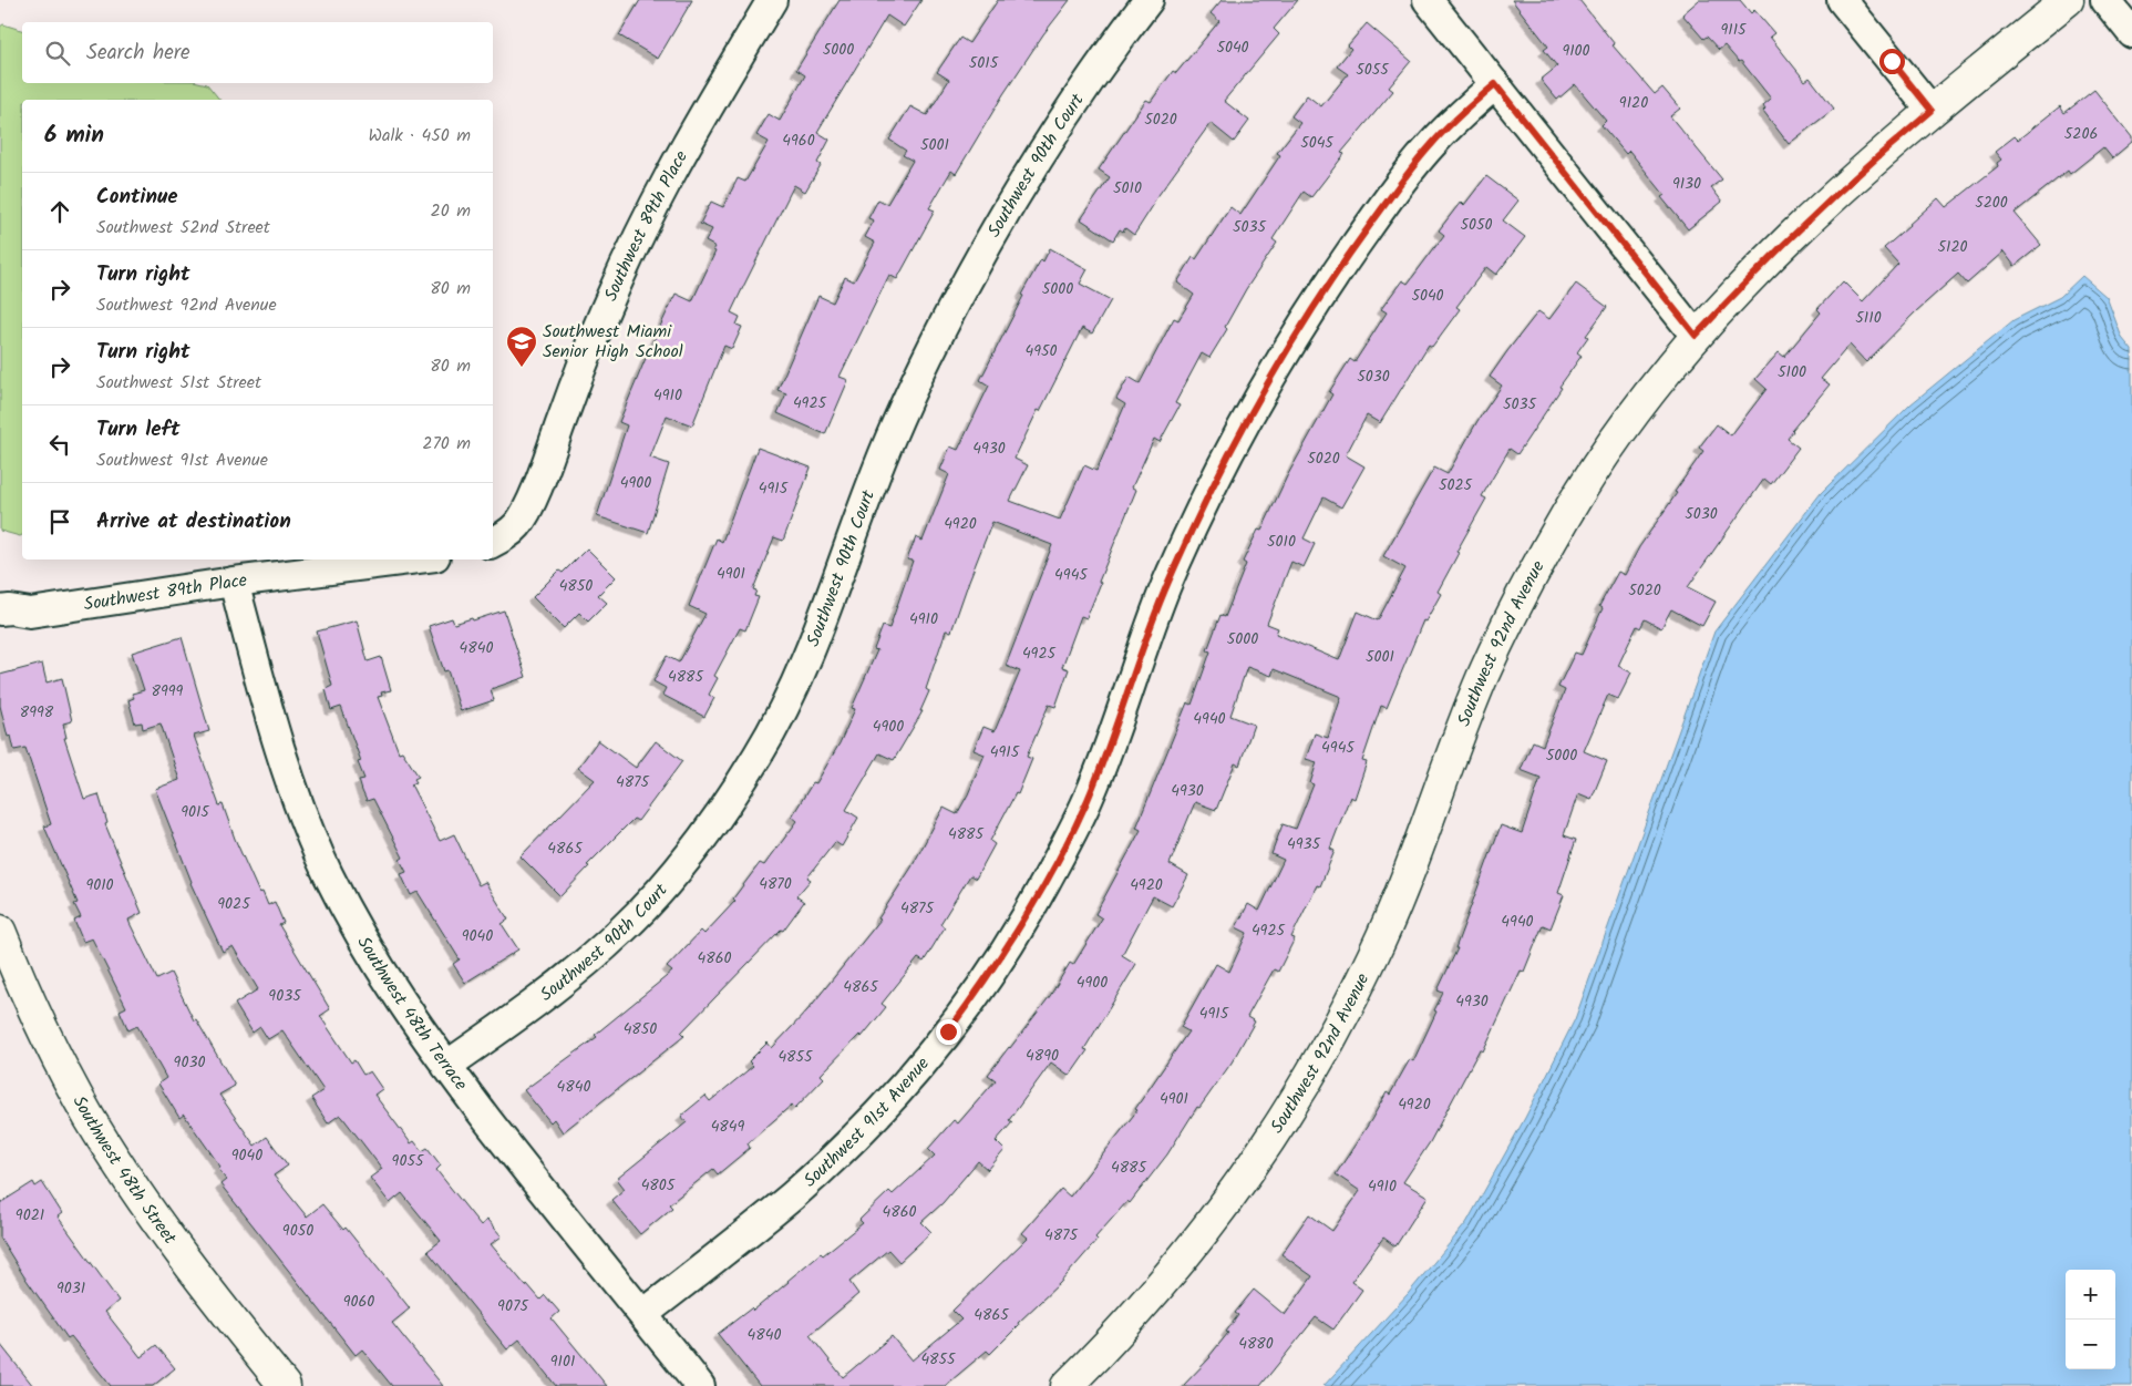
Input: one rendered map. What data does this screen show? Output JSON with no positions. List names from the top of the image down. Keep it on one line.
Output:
{"streets":{"street":["Southwest 90th Court","Southwest 89th Place","Southwest 92nd Avenue","Southwest 48th Terrace","Southwest 91st Avenue","Southwest 48th Street"]},"crossings":[["Southwest 90th Court","Southwest 48th Terrace"],["Southwest 89th Place","Southwest 48th Terrace"],["Southwest 48th Terrace","Southwest 91st Avenue"]],"places":{"school or university":["Southwest Miami Senior High School"]},"house_numbers":["9115","5040","5000","9100","5015","5055","9120","5020","5206","4960","5045","5001","9130","5010","5200","5050","5035","5120","5000","5040","5110","4950","5100","5030","4910","4925","5035","4930","5020","4900","5025","4915","5030","4920","5010","4901","4945","4850","5020","4910","5000","4840","4925","5001","4885","8999","8998","4940","4900","4945","4915","5000","4875","4930","9015","4885","4935","4865","4870","9010","4920","9025","4875","4940","4925","9040","4860","4900","4865","9035","4930","4915","4850","4890","4855","9030","4840","4901","4920","4849","9040","9055","4885","4805","4910","4860","9021","9050","4875","9031","9060","9075","4865","4840","4880","4855","9101"],"page":{"search":"Search here","heading":["6 min","Walk · 450 m"],"list":[["Continue","Southwest 52nd Street","20 m"],["Turn right","Southwest 92nd Avenue","80 m"],["Turn right","Southwest 51st Street","80 m"],["Turn left","Southwest 91st Avenue","270 m"],"Arrive at destination"],"map_buttons":["+","−"]}}
